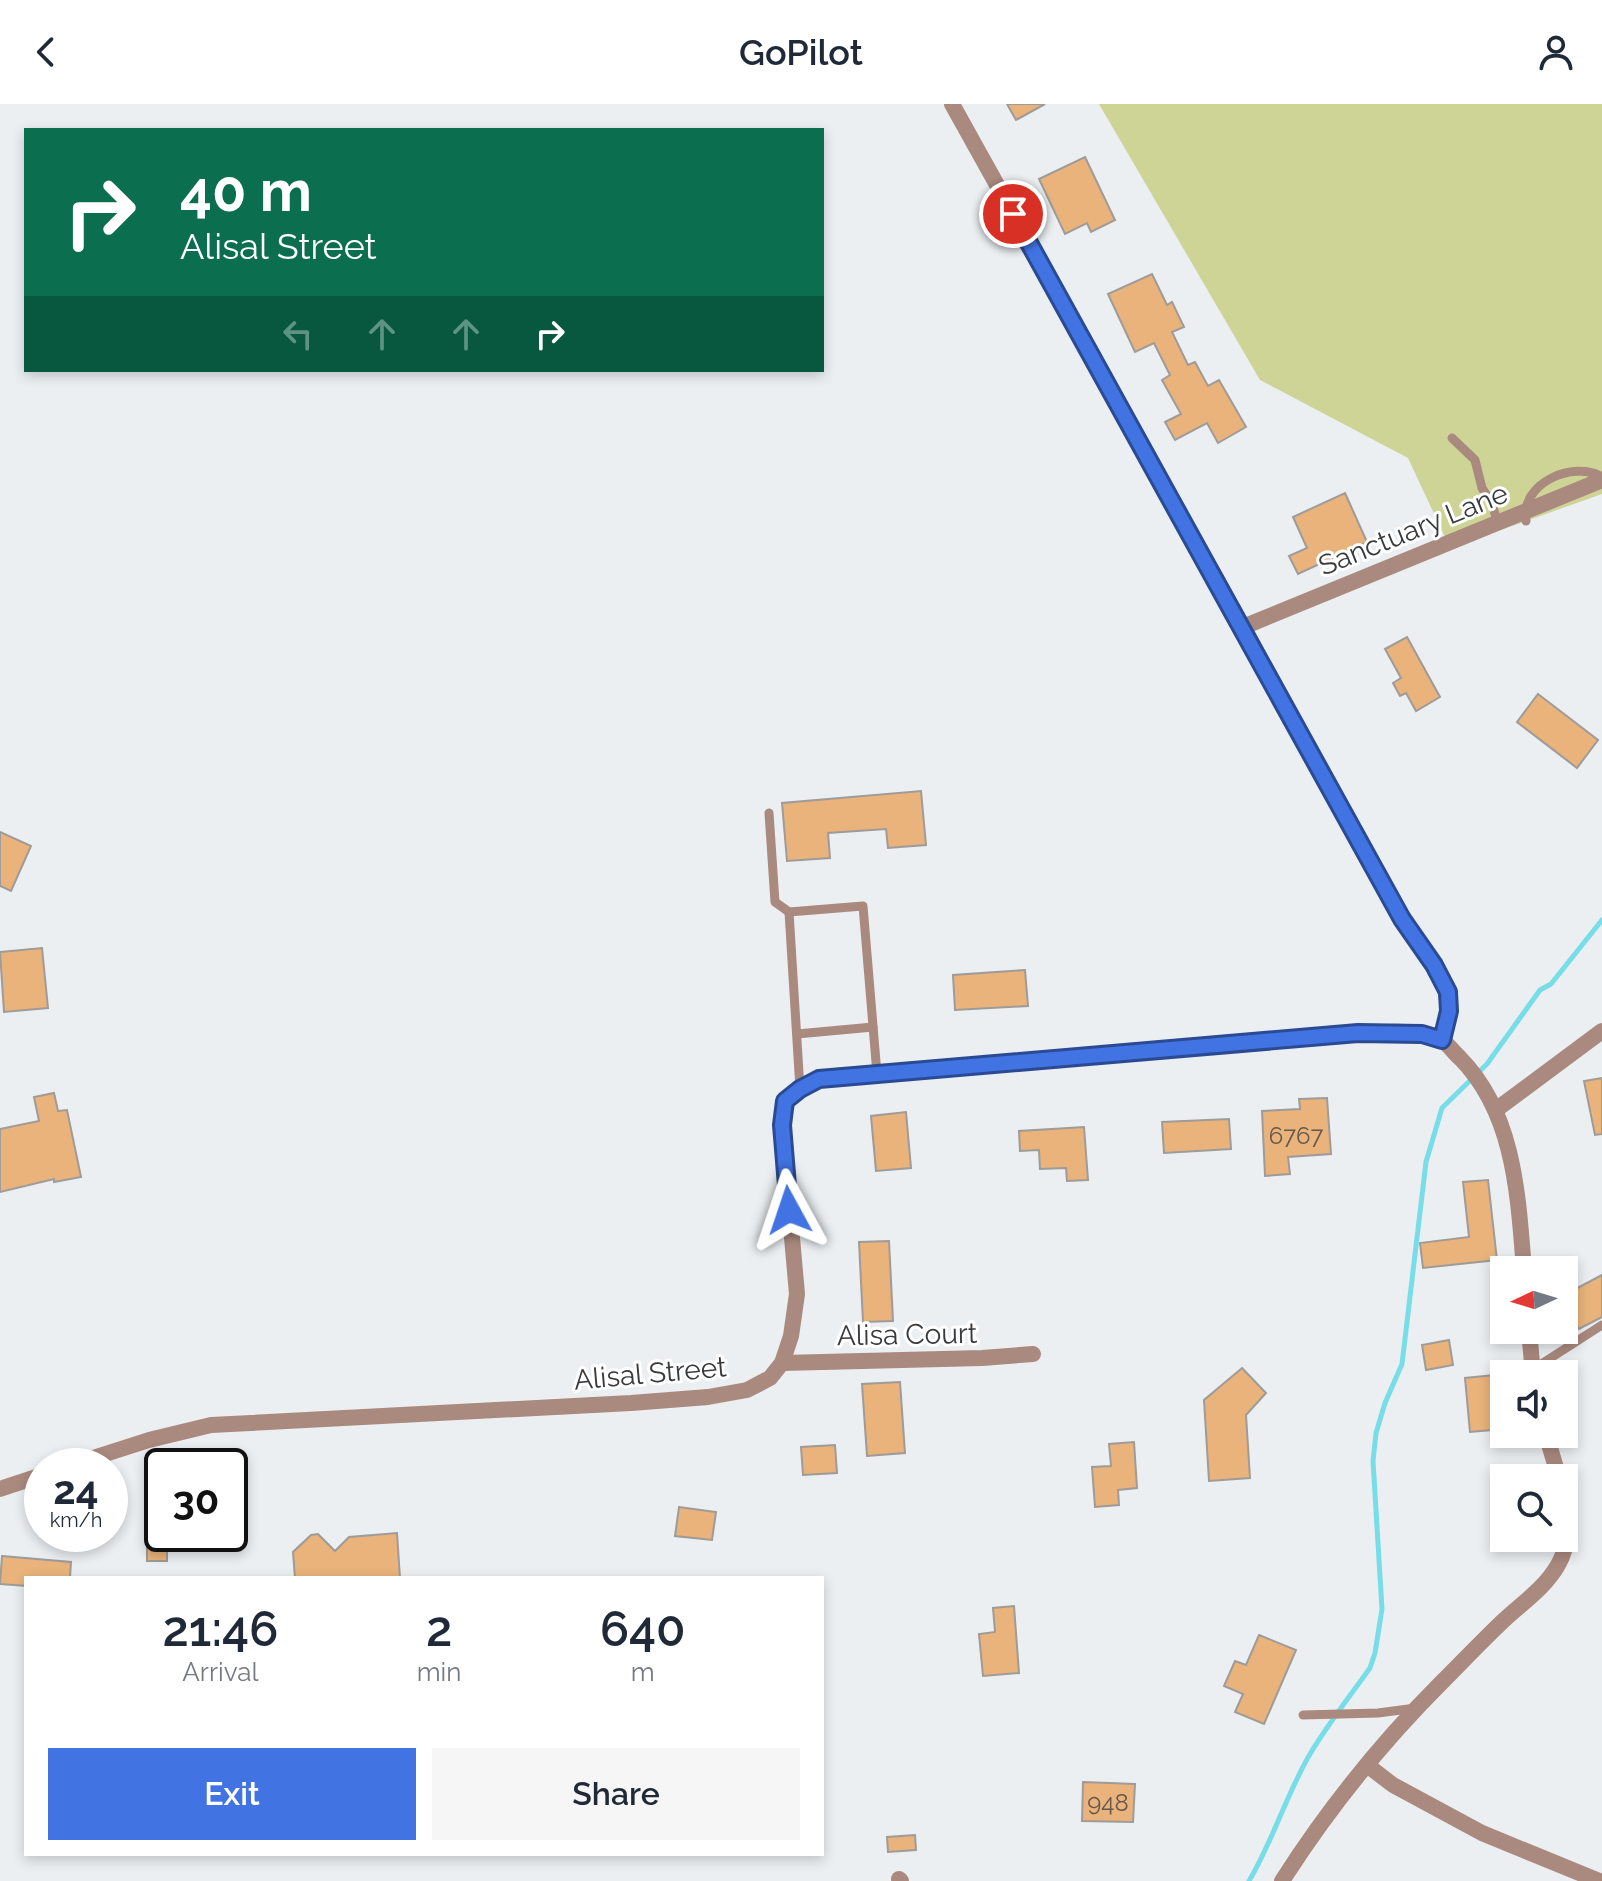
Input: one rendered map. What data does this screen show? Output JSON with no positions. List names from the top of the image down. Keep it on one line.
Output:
{"streets":{"street":["Sanctuary Lane","Alisa Court","Alisal Street"]},"crossings":[["Alisa Court","Alisal Street"]],"house_numbers":["6767","948"],"north":"left","page":{"header":"GoPilot","turn":["40 m","Alisal Street"],"speed":"24 km/h","limit":"30","eta":["21:46","Arrival","2","min","640","m"],"buttons":["Exit","Share"]}}
